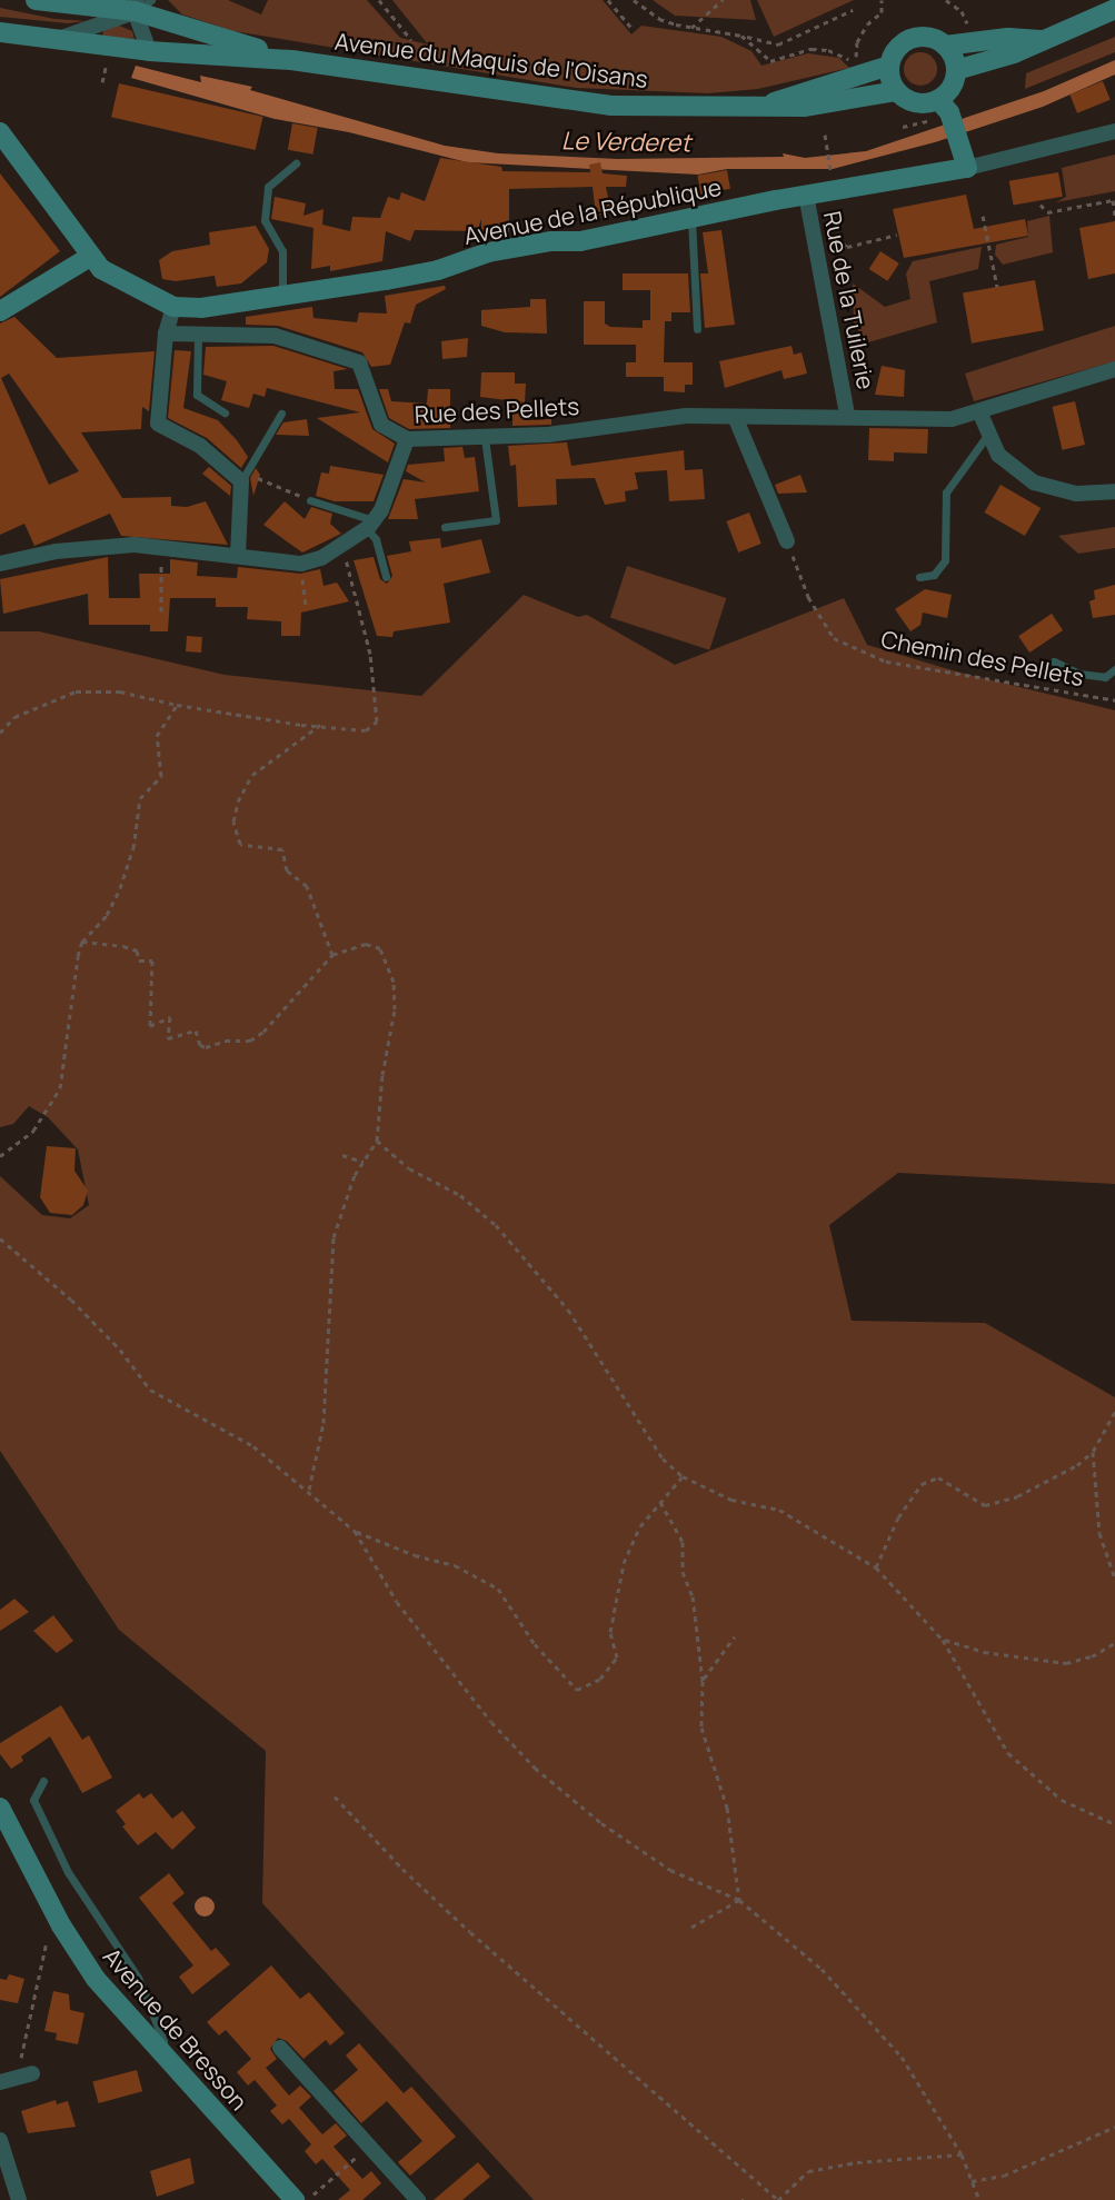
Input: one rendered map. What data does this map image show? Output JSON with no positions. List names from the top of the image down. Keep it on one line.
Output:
{"streets":{"main road":["Avenue du Maquis de l'Oisans","Avenue de la République","Avenue de Bresson"],"street":["Rue de la Tuilerie","Rue des Pellets"],"path":["Chemin des Pellets"]},"crossings":[["Avenue de la République","Rue de la Tuilerie"],["Rue de la Tuilerie","Rue des Pellets"]],"water":["Le Verderet"]}
